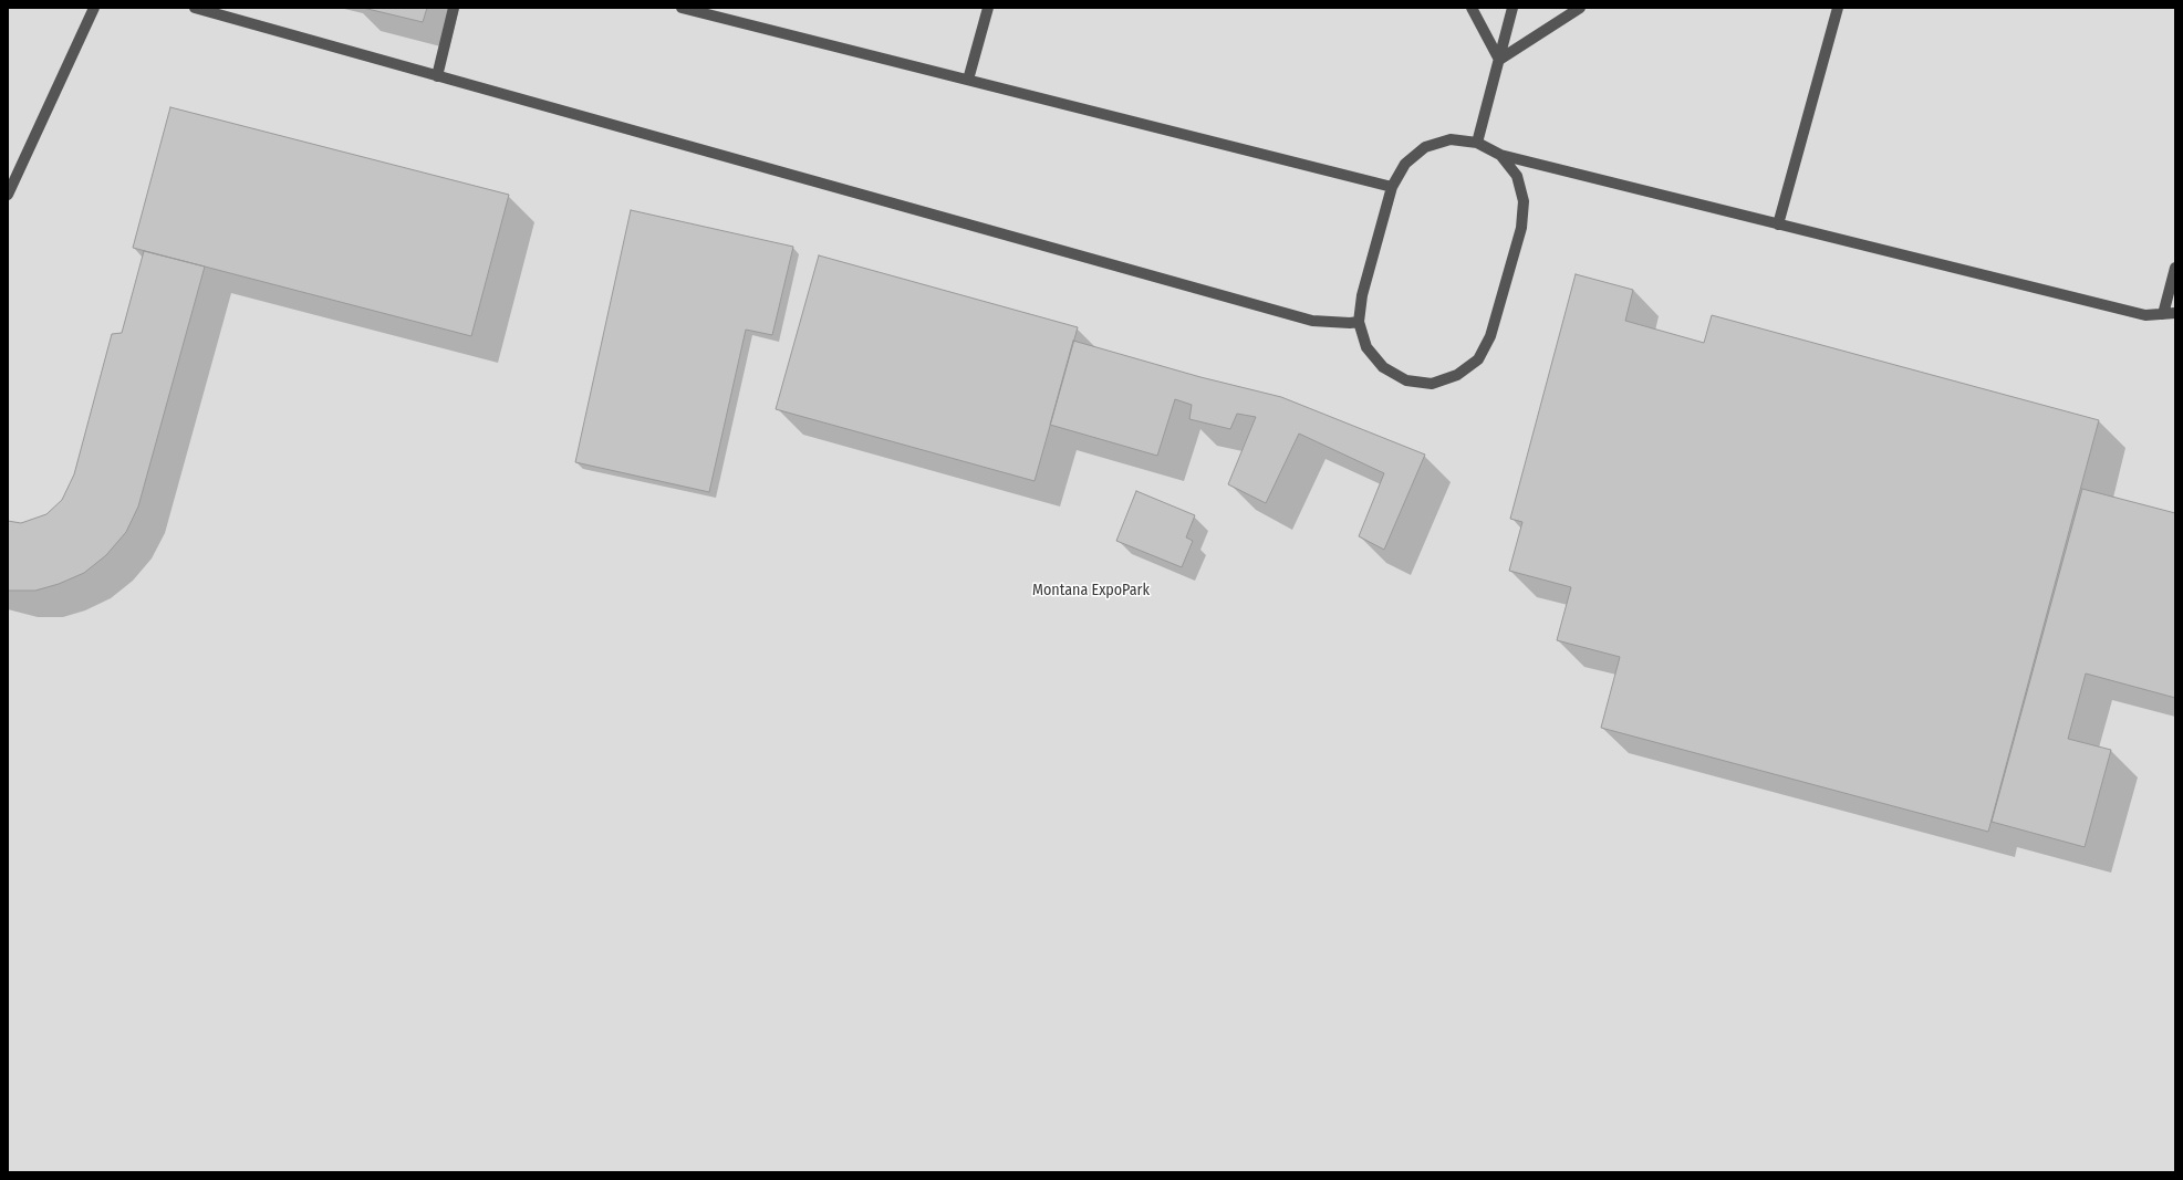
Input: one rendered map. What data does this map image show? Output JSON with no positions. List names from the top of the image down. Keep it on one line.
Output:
{"parks":["Montana ExpoPark"]}
